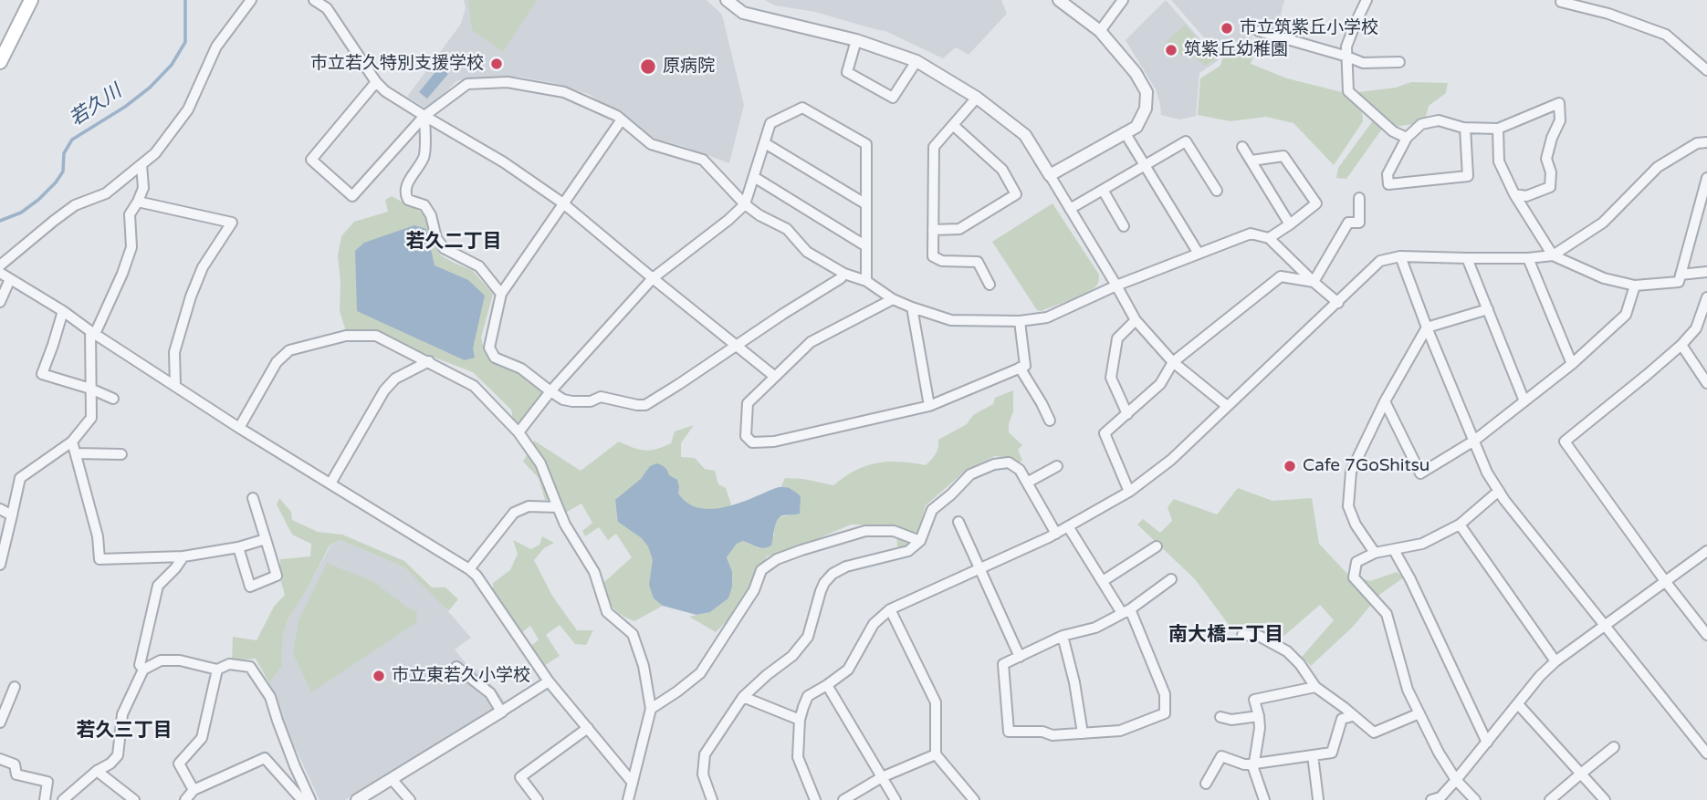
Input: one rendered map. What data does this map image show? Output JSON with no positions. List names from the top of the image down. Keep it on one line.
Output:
{"districts":["若久二丁目","南大橋二丁目","若久三丁目"],"water":["若久川"],"places":["市立筑紫丘小学校","筑紫丘幼稚園","市立若久特別支援学校","原病院","Cafe 7GoShitsu","市立東若久小学校"]}
